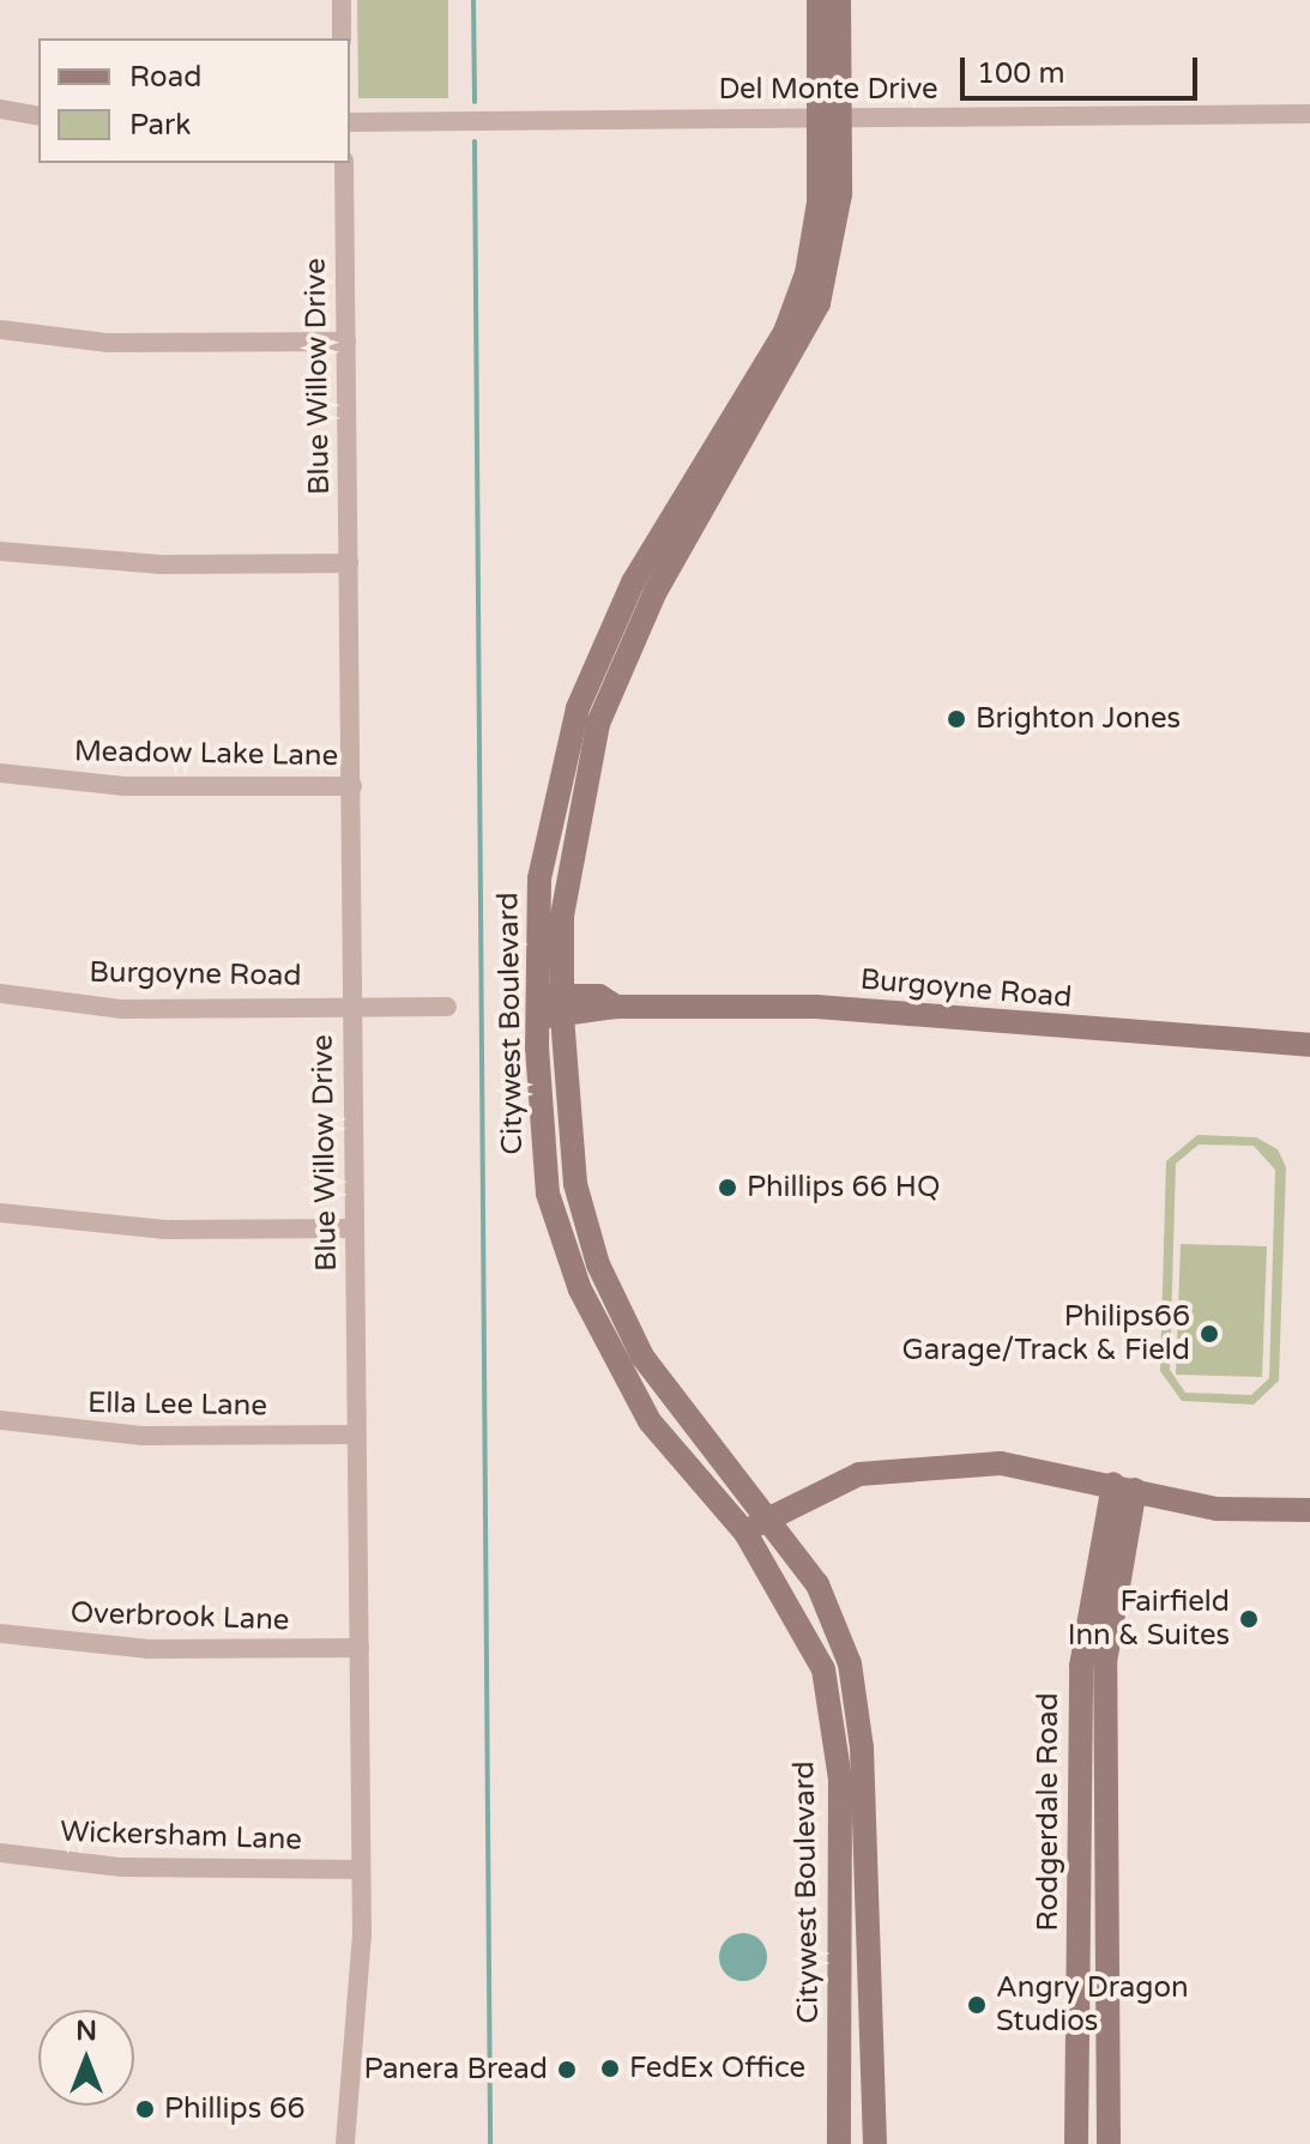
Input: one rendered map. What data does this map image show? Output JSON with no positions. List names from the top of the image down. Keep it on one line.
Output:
{"streets":{"street":["Del Monte Drive","Blue Willow Drive","Meadow Lake Lane","Burgoyne Road","Citywest Boulevard","Ella Lee Lane","Overbrook Lane","Rodgerdale Road","Wickersham Lane"]},"crossings":[["Del Monte Drive","Citywest Boulevard"],["Blue Willow Drive","Meadow Lake Lane"],["Blue Willow Drive","Burgoyne Road"],["Blue Willow Drive","Ella Lee Lane"],["Blue Willow Drive","Overbrook Lane"],["Blue Willow Drive","Wickersham Lane"],["Burgoyne Road","Citywest Boulevard"]],"places":["Brighton Jones","Phillips 66 HQ","Philips66 Garage/Track & Field","Fairfield Inn & Suites","Angry Dragon Studios","FedEx Office","Panera Bread","Phillips 66"],"legend":["Road","Park"],"scale_bar":"100 m","north":"top"}
